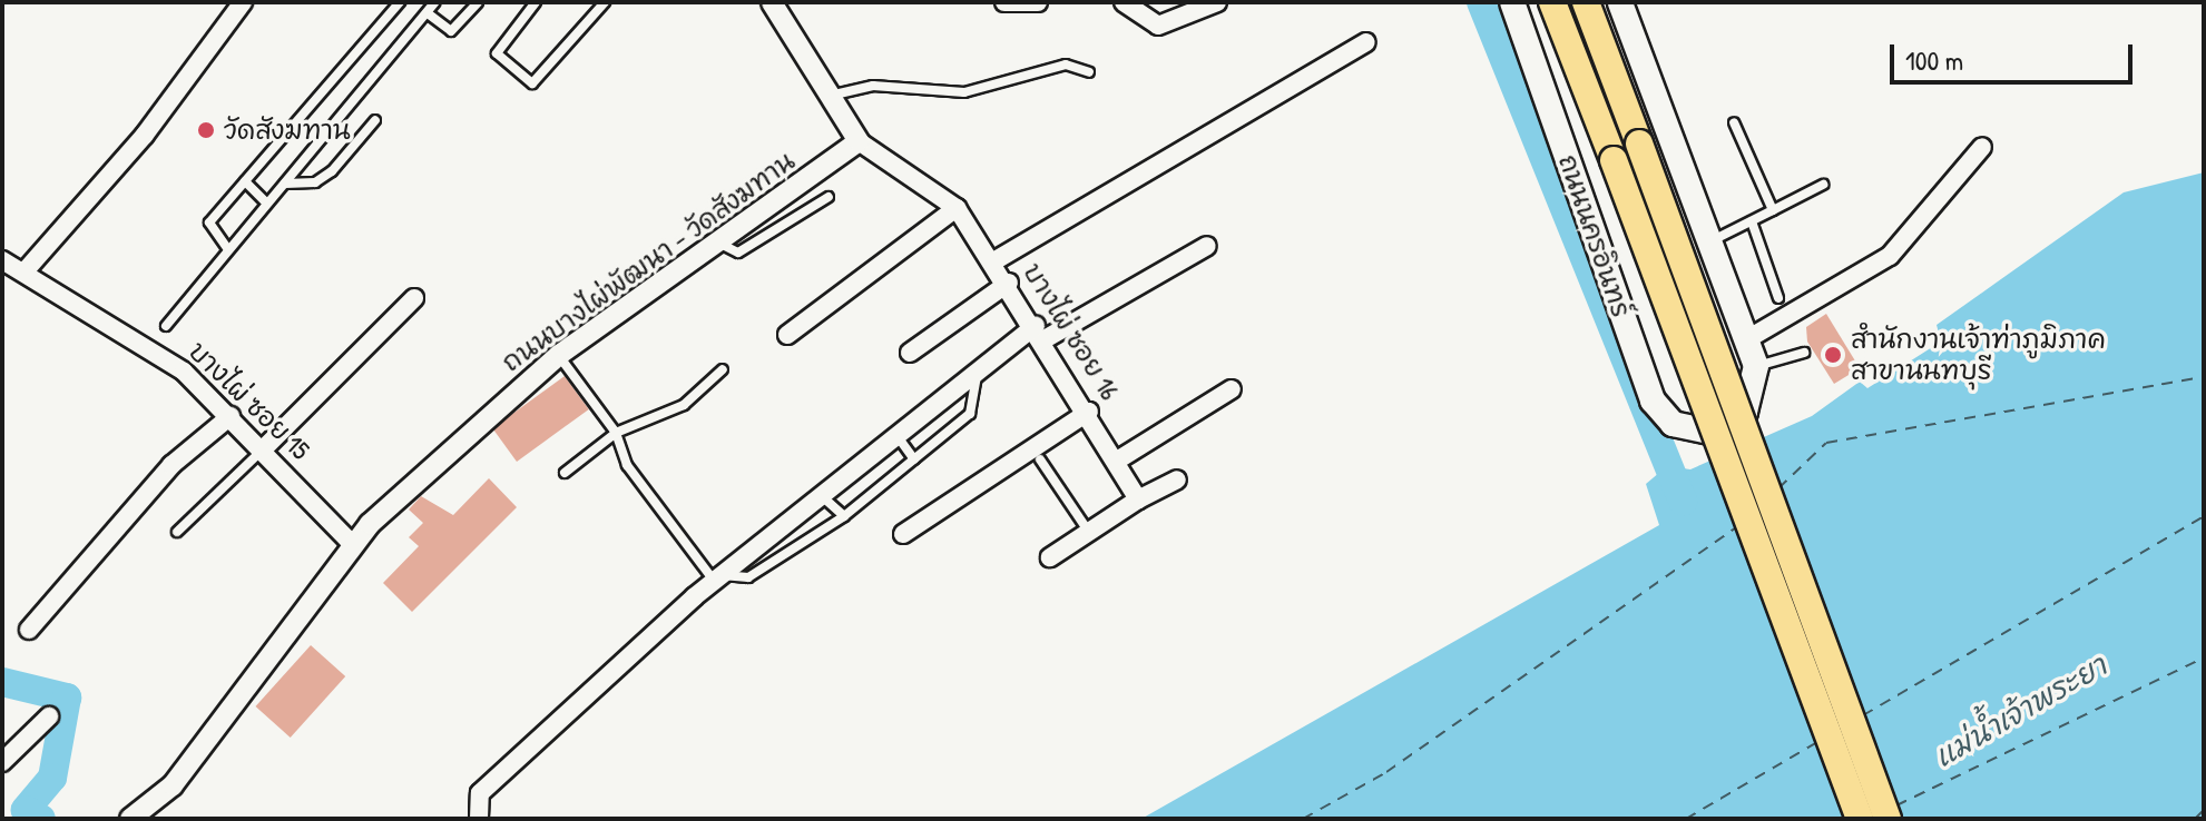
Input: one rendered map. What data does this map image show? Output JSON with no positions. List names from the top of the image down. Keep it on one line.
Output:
{"streets":{"main road":["ถนนนครอินทร์"],"street":["ถนนบางไผ่พัฒนา – วัดสังฆทาน","บางไผ่ ซอย 16","บางไผ่ ซอย 15"]},"crossings":[["ถนนบางไผ่พัฒนา – วัดสังฆทาน","บางไผ่ ซอย 16"],["ถนนบางไผ่พัฒนา – วัดสังฆทาน","บางไผ่ ซอย 15"]],"water":["แม่น้ำเจ้าพระยา"],"places":["วัดสังฆทาน","สำนักงานเจ้าท่าภูมิภาค สาขานนทบุรี"],"scale_bar":"100 m"}
